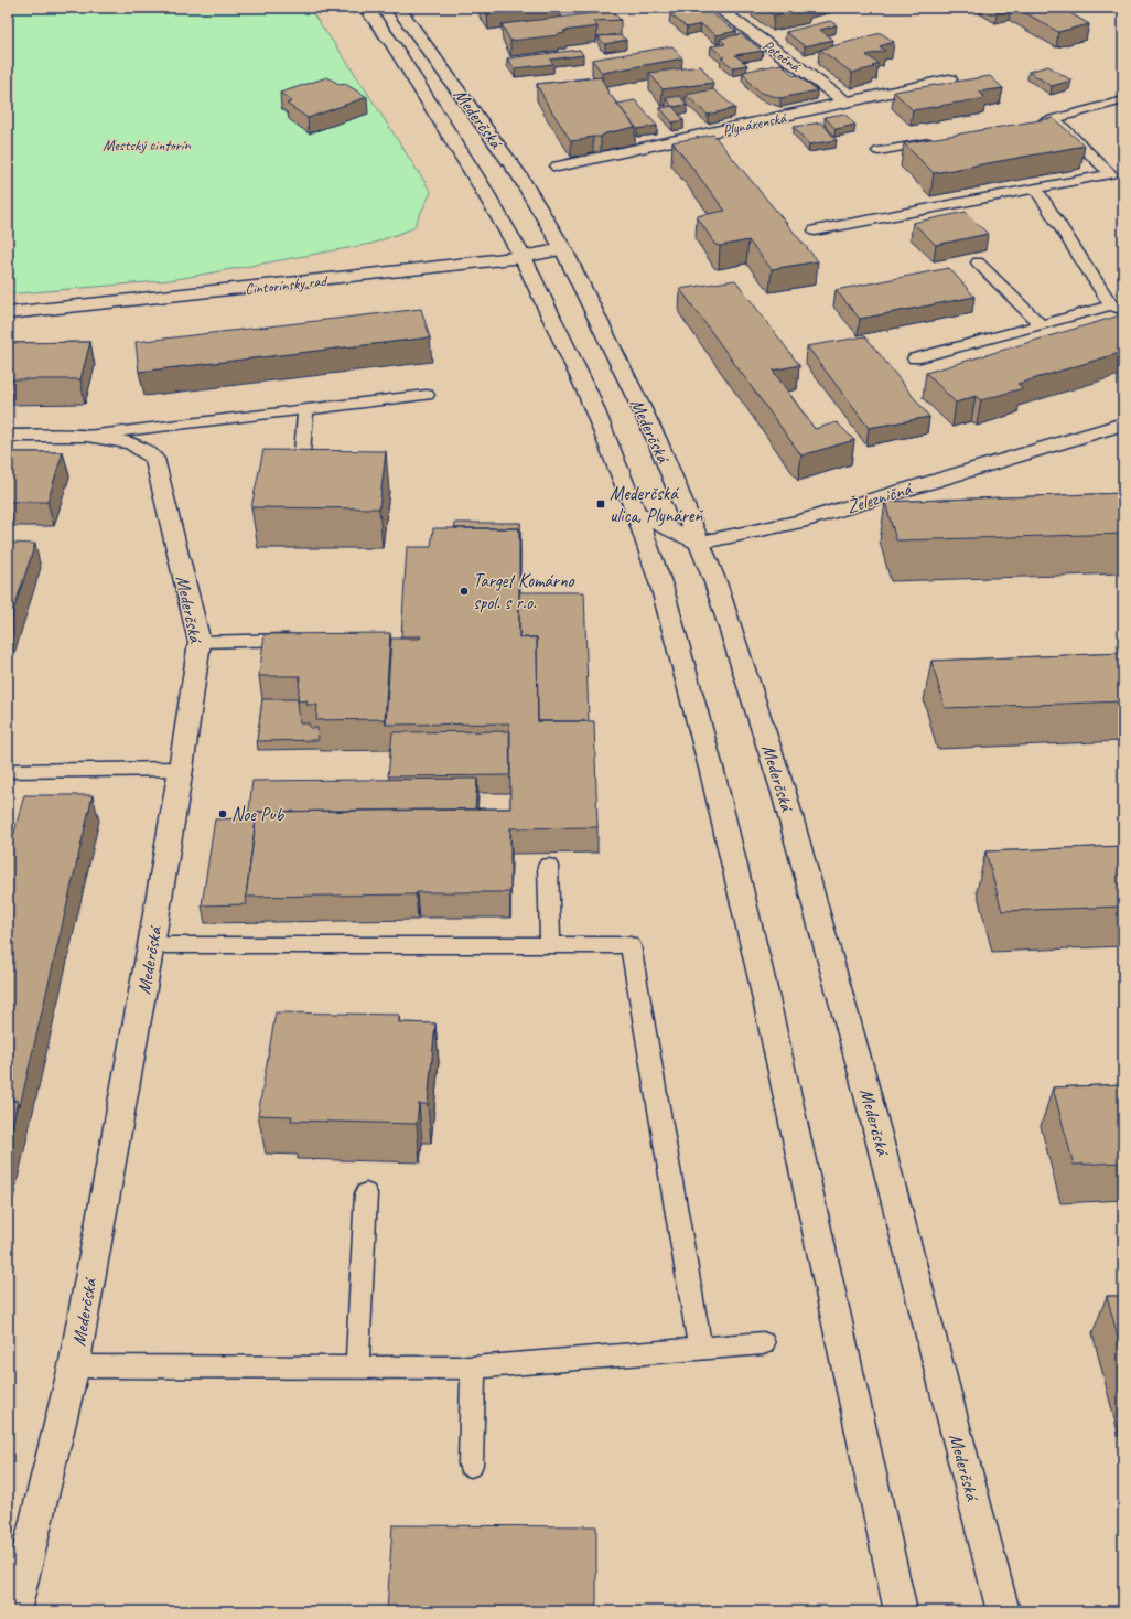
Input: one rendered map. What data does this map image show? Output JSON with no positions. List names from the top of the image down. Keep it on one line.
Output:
{"streets":{"main road":["Potočná","Mederčská","Plynárenská","Cintorínsky rad","Železničná"]},"crossings":[["Potočná","Plynárenská"],["Mederčská","Cintorínsky rad"],["Mederčská","Železničná"]],"parks":["Mestský cintorín"],"places":{"transit":["Mederčská ulica, Plynáreň"],"other":["Target Komárno spol. s r.o.","Noe Pub"]}}
